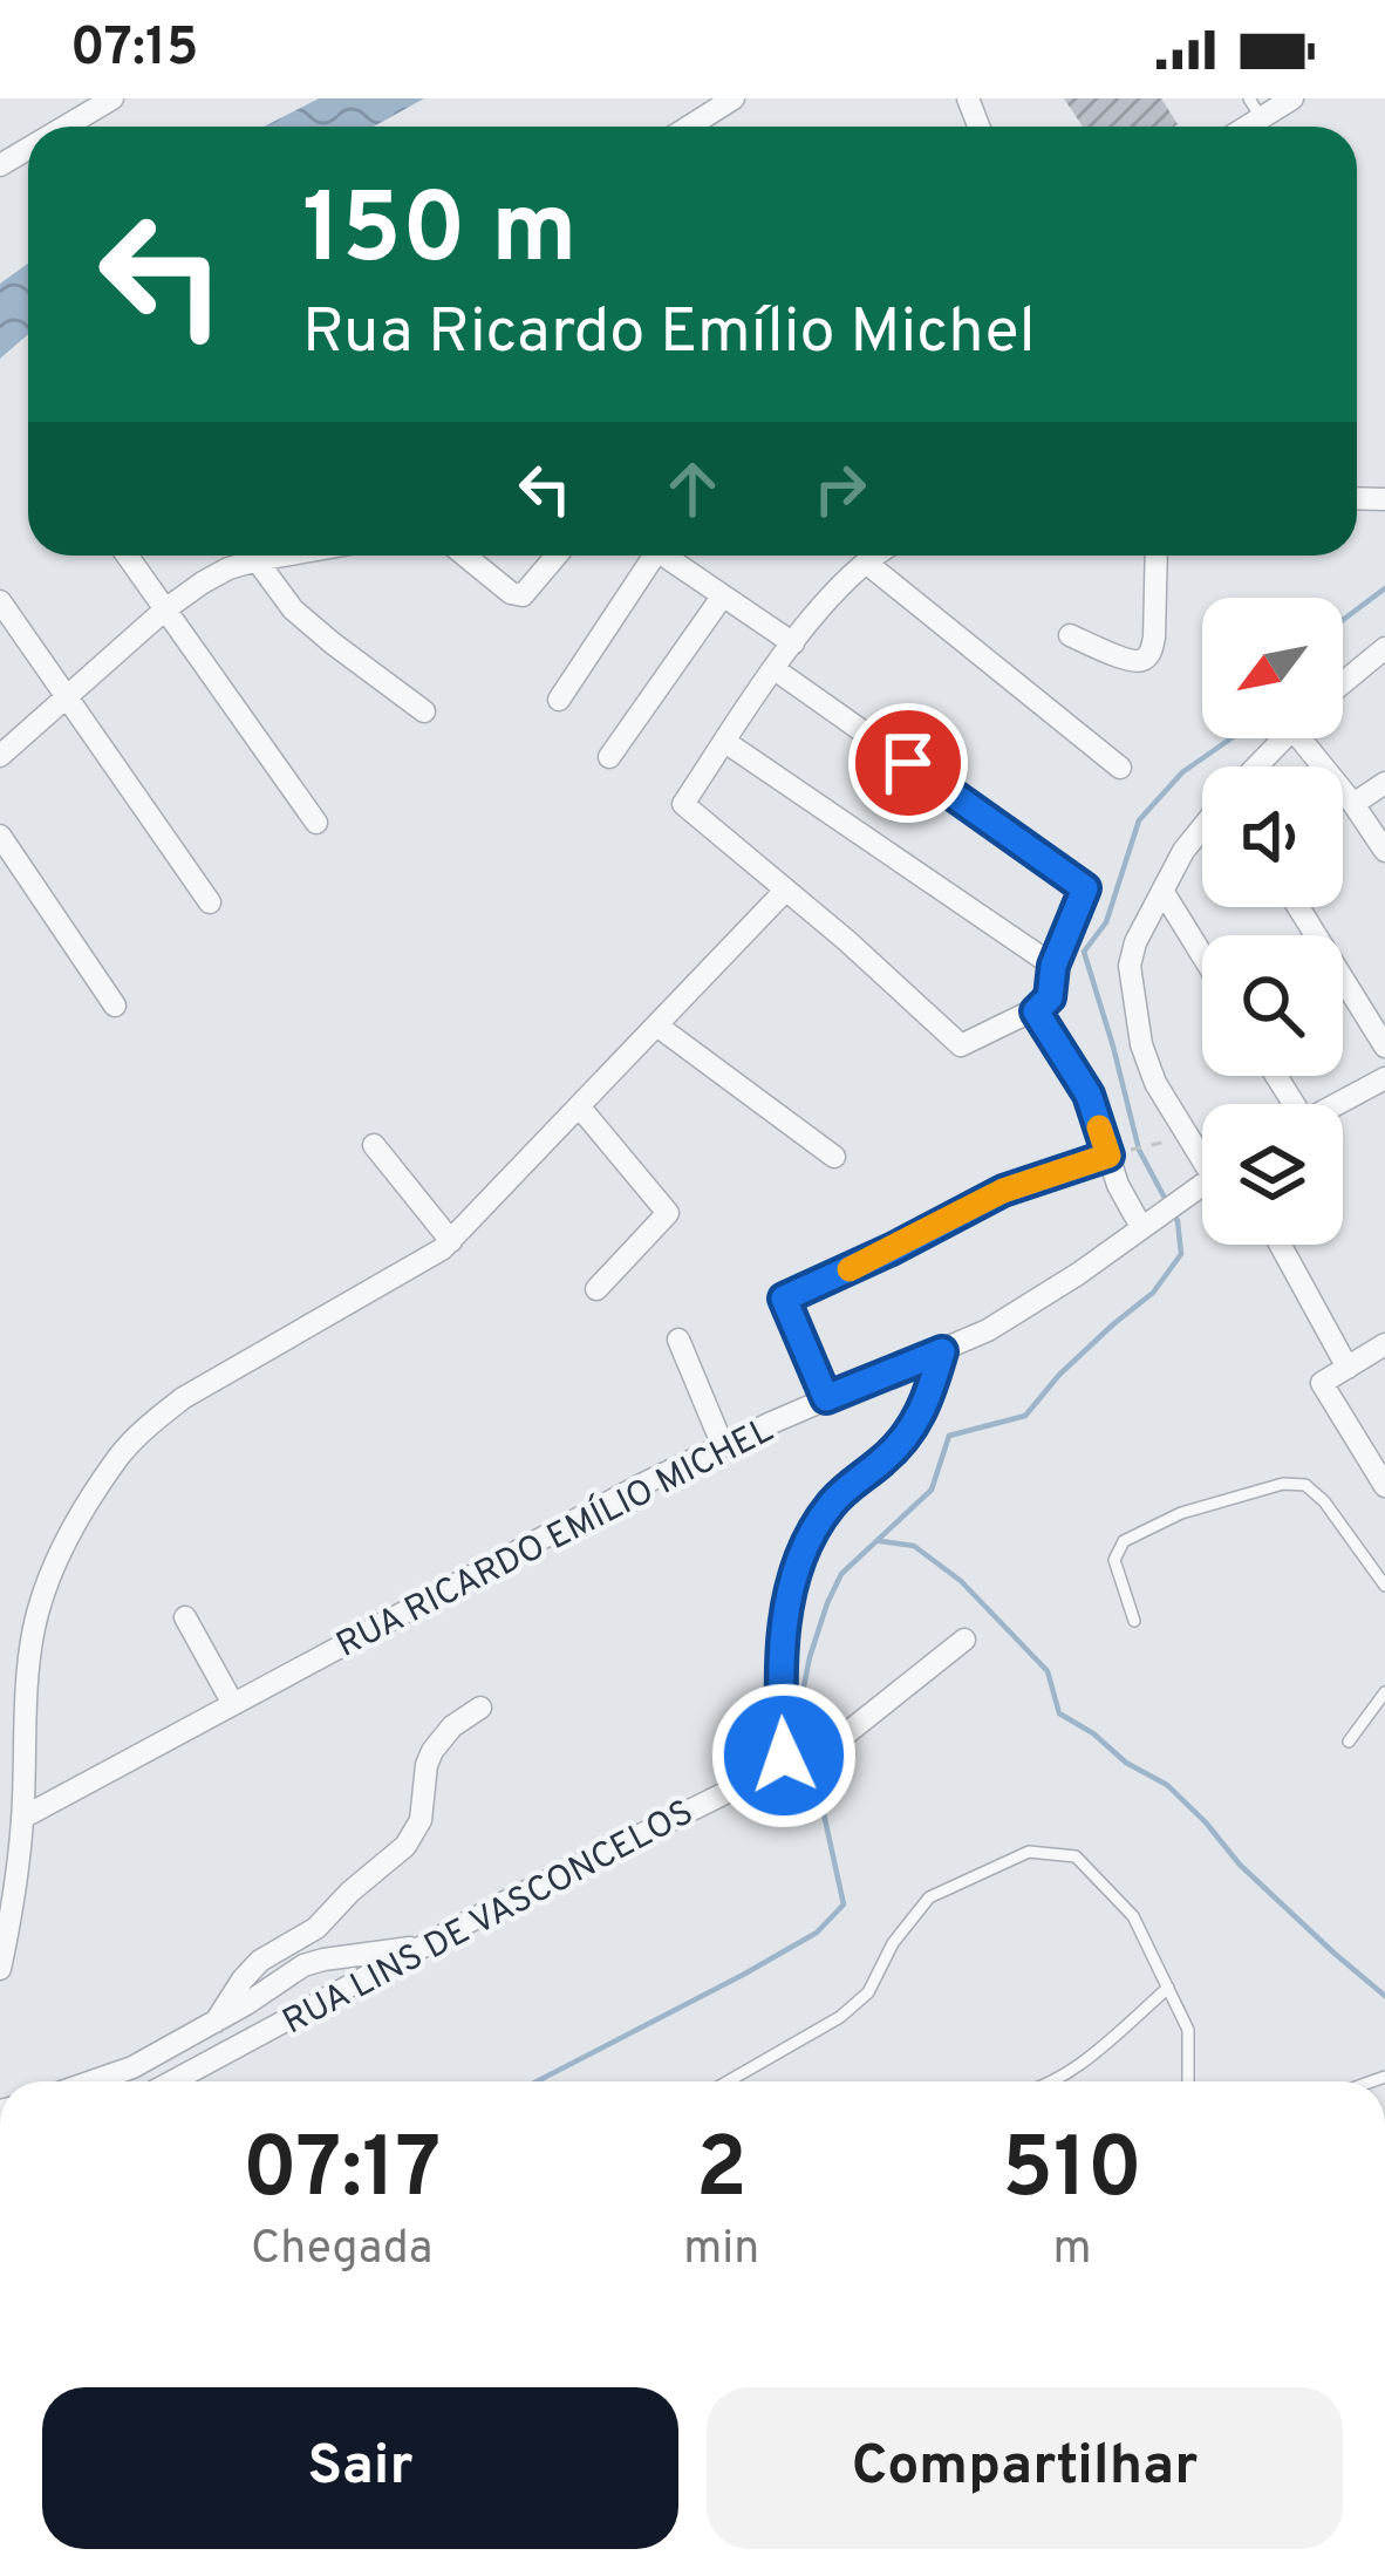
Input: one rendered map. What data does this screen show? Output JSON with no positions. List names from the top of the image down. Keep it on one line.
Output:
{"streets":{"street":["RUA RICARDO EMÍLIO MICHEL","RUA LINS DE VASCONCELOS"]},"north":"bottom left","page":{"status":"07:15","turn":["150 m","Rua Ricardo Emílio Michel"],"eta":["07:17","Chegada","2","min","510","m"],"buttons":["Sair","Compartilhar"]}}
